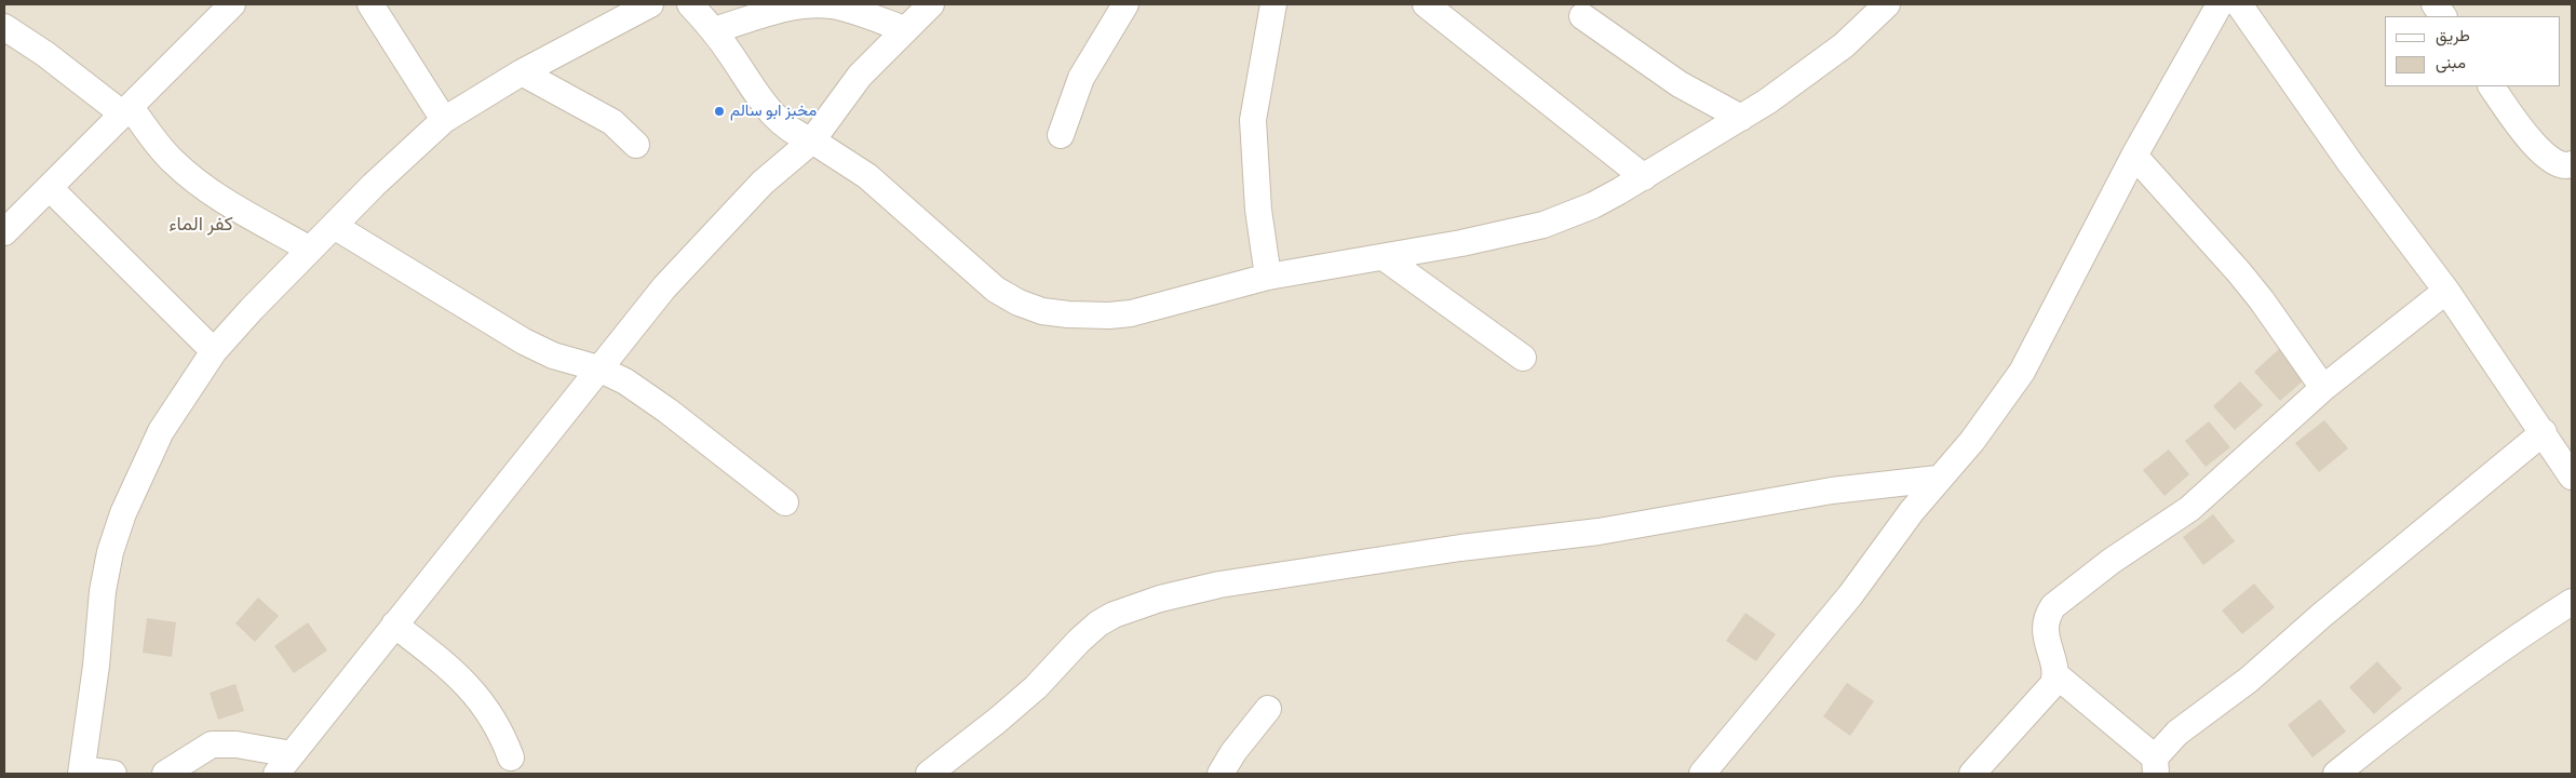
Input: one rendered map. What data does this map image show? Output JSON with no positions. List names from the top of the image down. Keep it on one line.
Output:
{"districts":["كفر الماء"],"places":["مخبز ابو سالم"],"legend":["طريق","مبنى"]}
